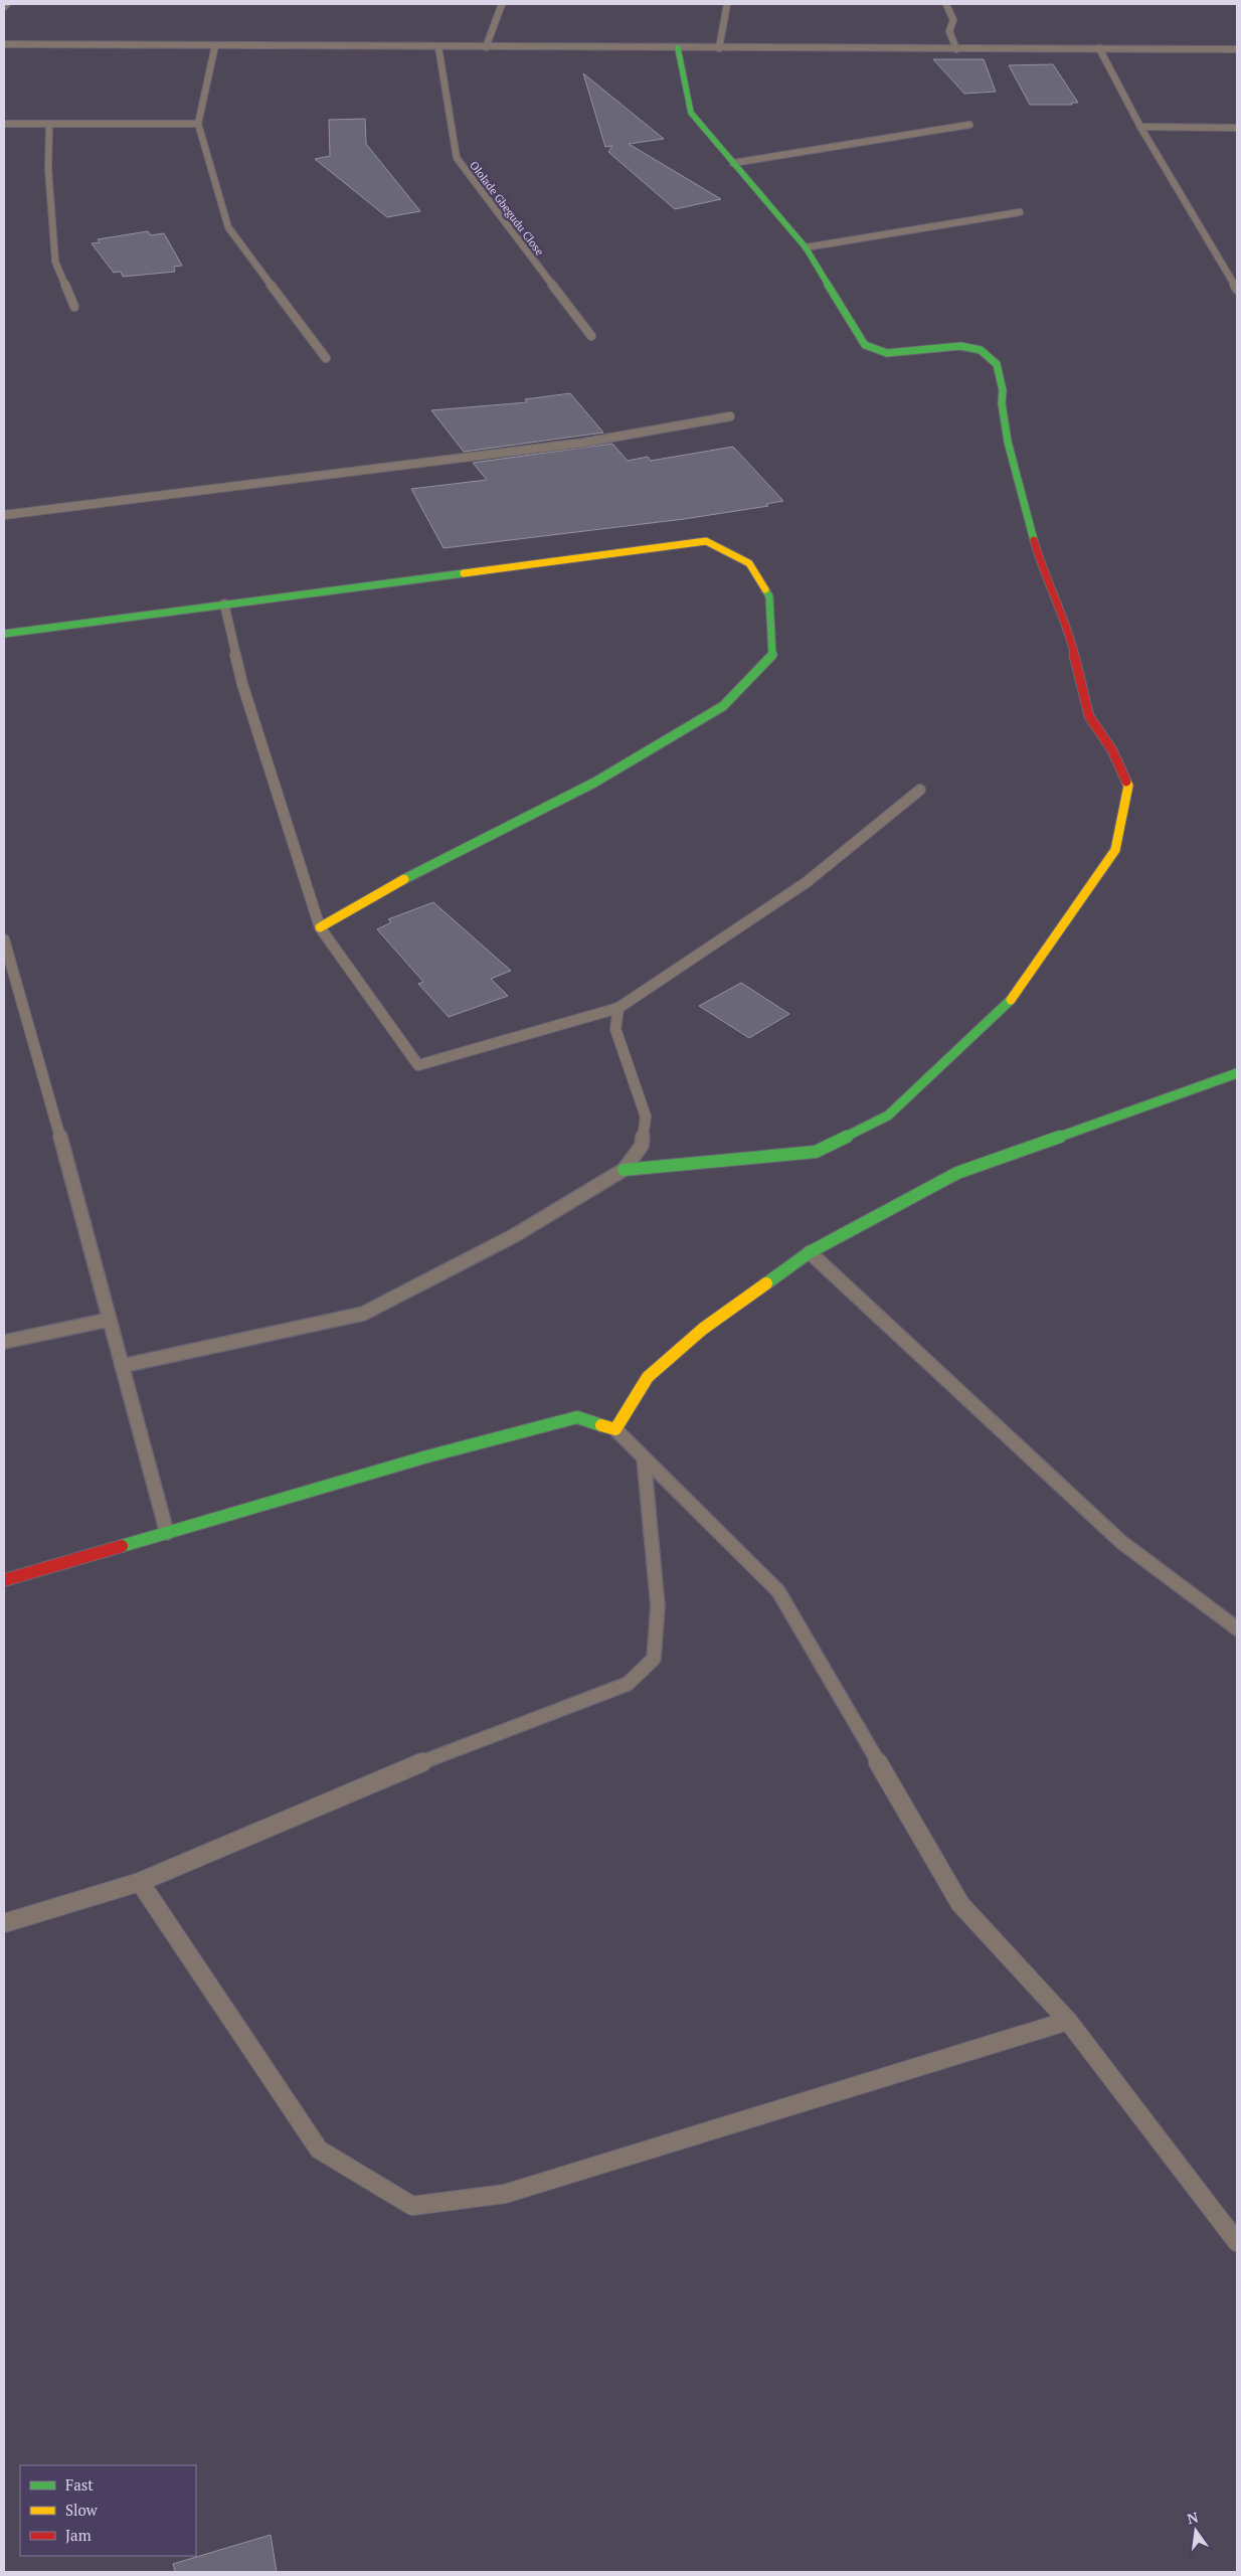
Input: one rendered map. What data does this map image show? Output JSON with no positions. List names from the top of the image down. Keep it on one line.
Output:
{"streets":{"street":["Ololade Gbegudu Close"]},"legend":["Fast","Slow","Jam"],"north":"top"}
